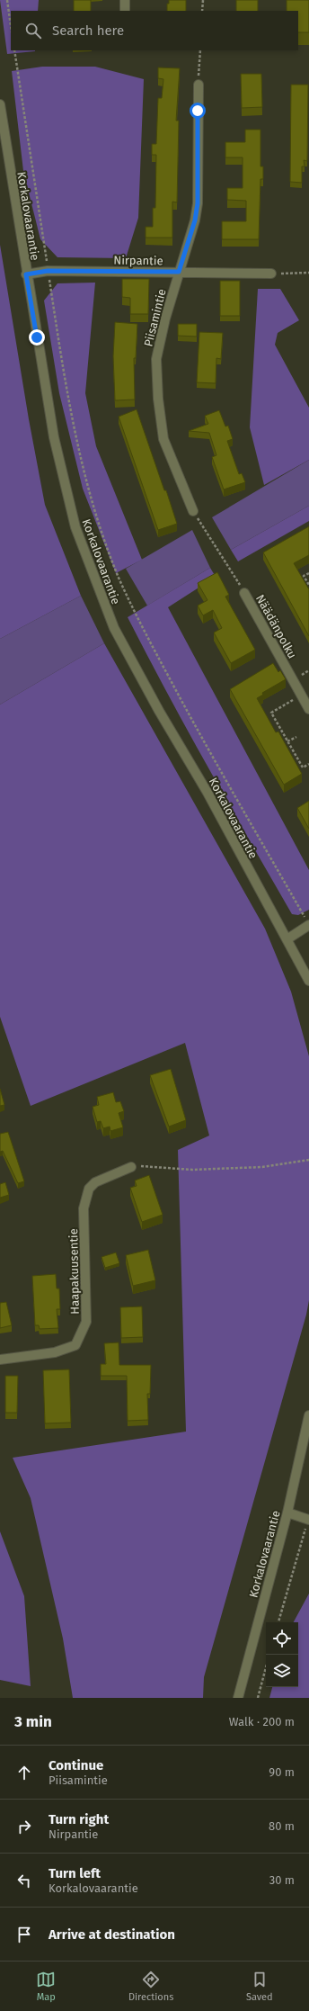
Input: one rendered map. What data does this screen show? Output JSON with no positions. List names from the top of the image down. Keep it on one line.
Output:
{"streets":{"street":["Korkalovaarantie","Nirpantie","Piisamintie","Näädänpolku","Haapakuusentie"]},"crossings":[["Korkalovaarantie","Nirpantie"],["Nirpantie","Piisamintie"]],"page":{"search":"Search here","heading":["3 min","Walk · 200 m"],"list":[["Continue","Piisamintie","90 m"],["Turn right","Nirpantie","80 m"],["Turn left","Korkalovaarantie","30 m"],"Arrive at destination"],"nav":["Map","Directions","Saved"]}}
